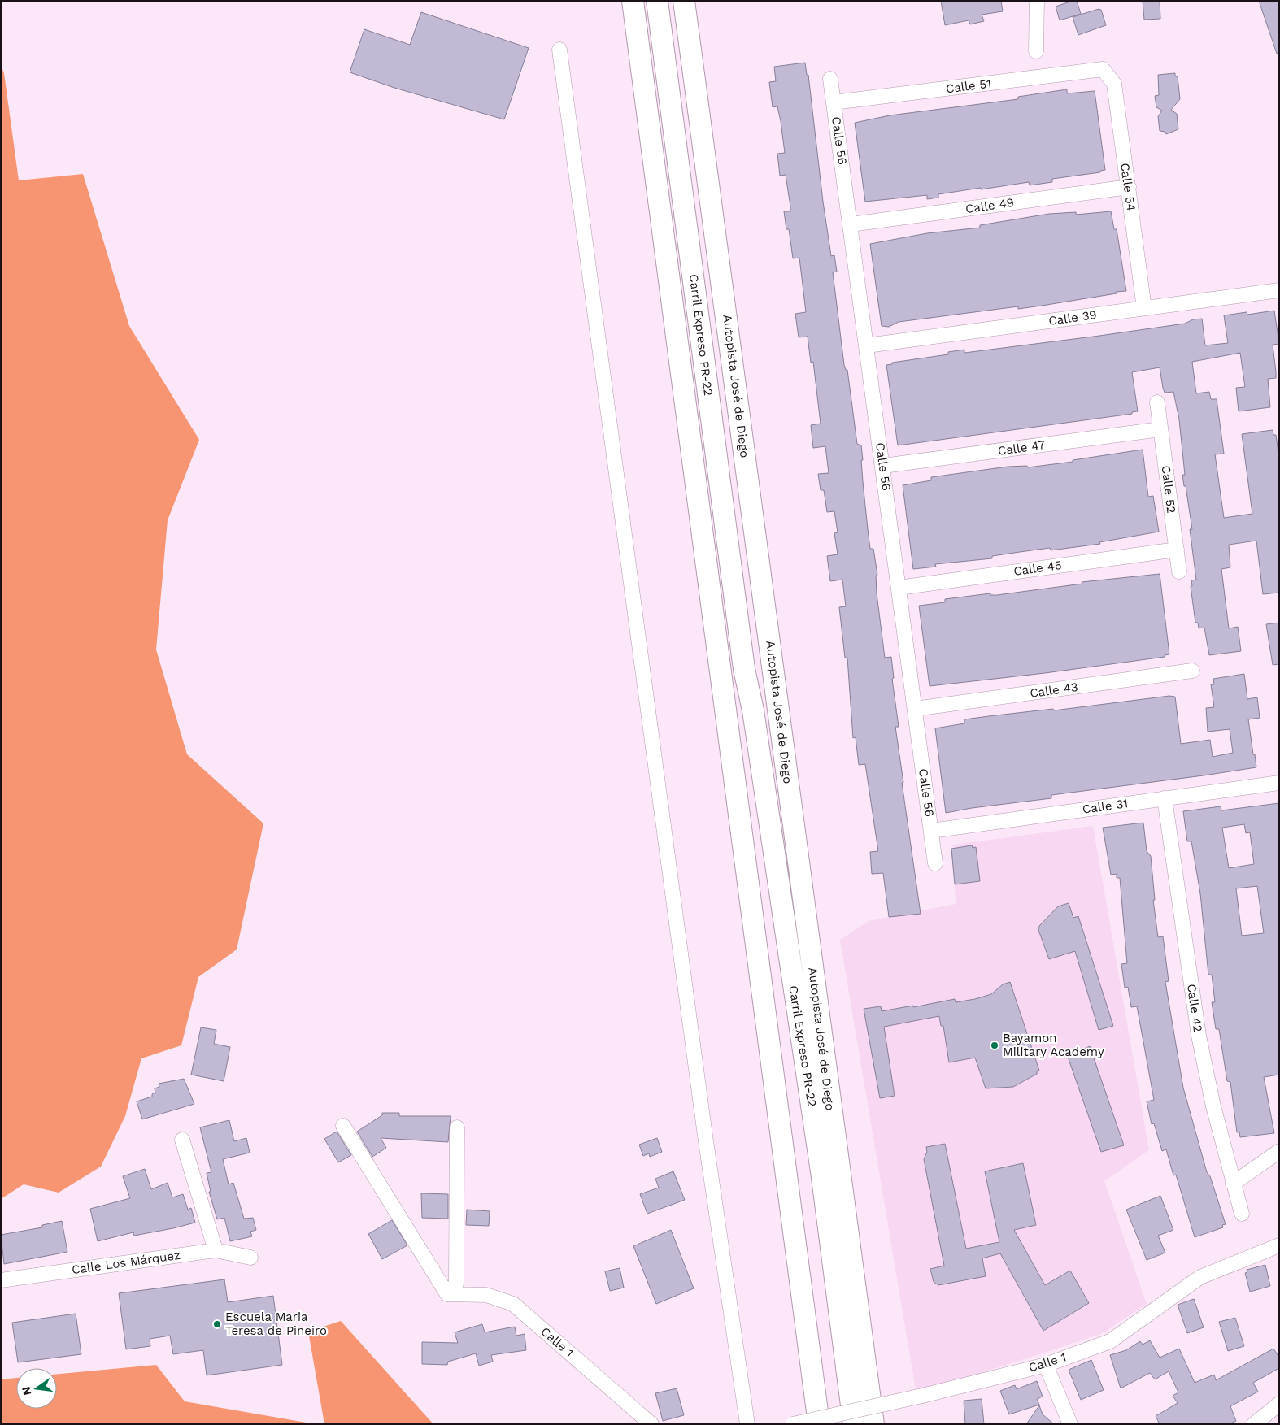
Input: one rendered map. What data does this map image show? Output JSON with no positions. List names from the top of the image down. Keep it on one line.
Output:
{"streets":{"highway":["Carril Expreso PR-22","Autopista José de Diego"],"street":["Calle 51","Calle 56","Calle 54","Calle 49","Calle 39","Calle 47","Calle 52","Calle 45","Calle 43","Calle 31","Calle 42","Calle Los Márquez","Calle 1"]},"crossings":[["Calle 51","Calle 56"],["Calle 51","Calle 54"],["Calle 56","Calle 49"],["Calle 56","Calle 39"],["Calle 56","Calle 47"],["Calle 56","Calle 45"],["Calle 56","Calle 43"],["Calle 56","Calle 31"],["Calle 54","Calle 49"],["Calle 54","Calle 39"],["Calle 47","Calle 52"],["Calle 52","Calle 45"],["Calle 31","Calle 42"]],"places":["Bayamon Military Academy","Escuela Maria Teresa de Pineiro"],"north":"left"}
